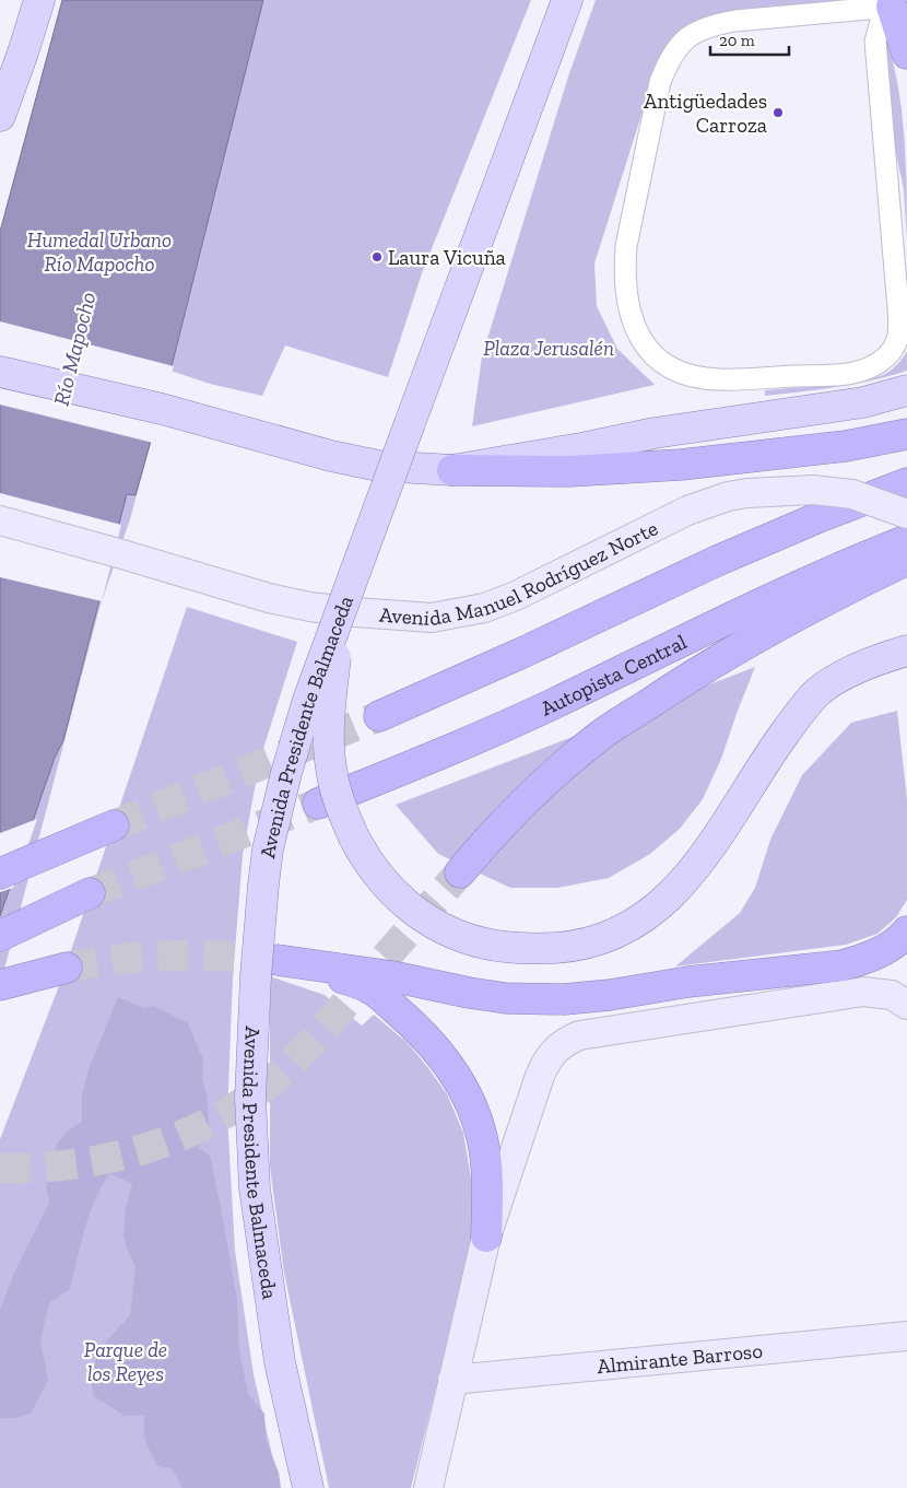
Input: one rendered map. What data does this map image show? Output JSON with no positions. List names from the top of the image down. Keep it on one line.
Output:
{"streets":{"highway":["Autopista Central"],"main road":["Avenida Manuel Rodríguez Norte","Avenida Presidente Balmaceda","Almirante Barroso"]},"water":["Río Mapocho"],"parks":["Humedal Urbano Río Mapocho","Plaza Jerusalén","Parque de los Reyes"],"places":["Antigüedades Carroza","Laura Vicuña"],"scale_bar":"20 m"}
